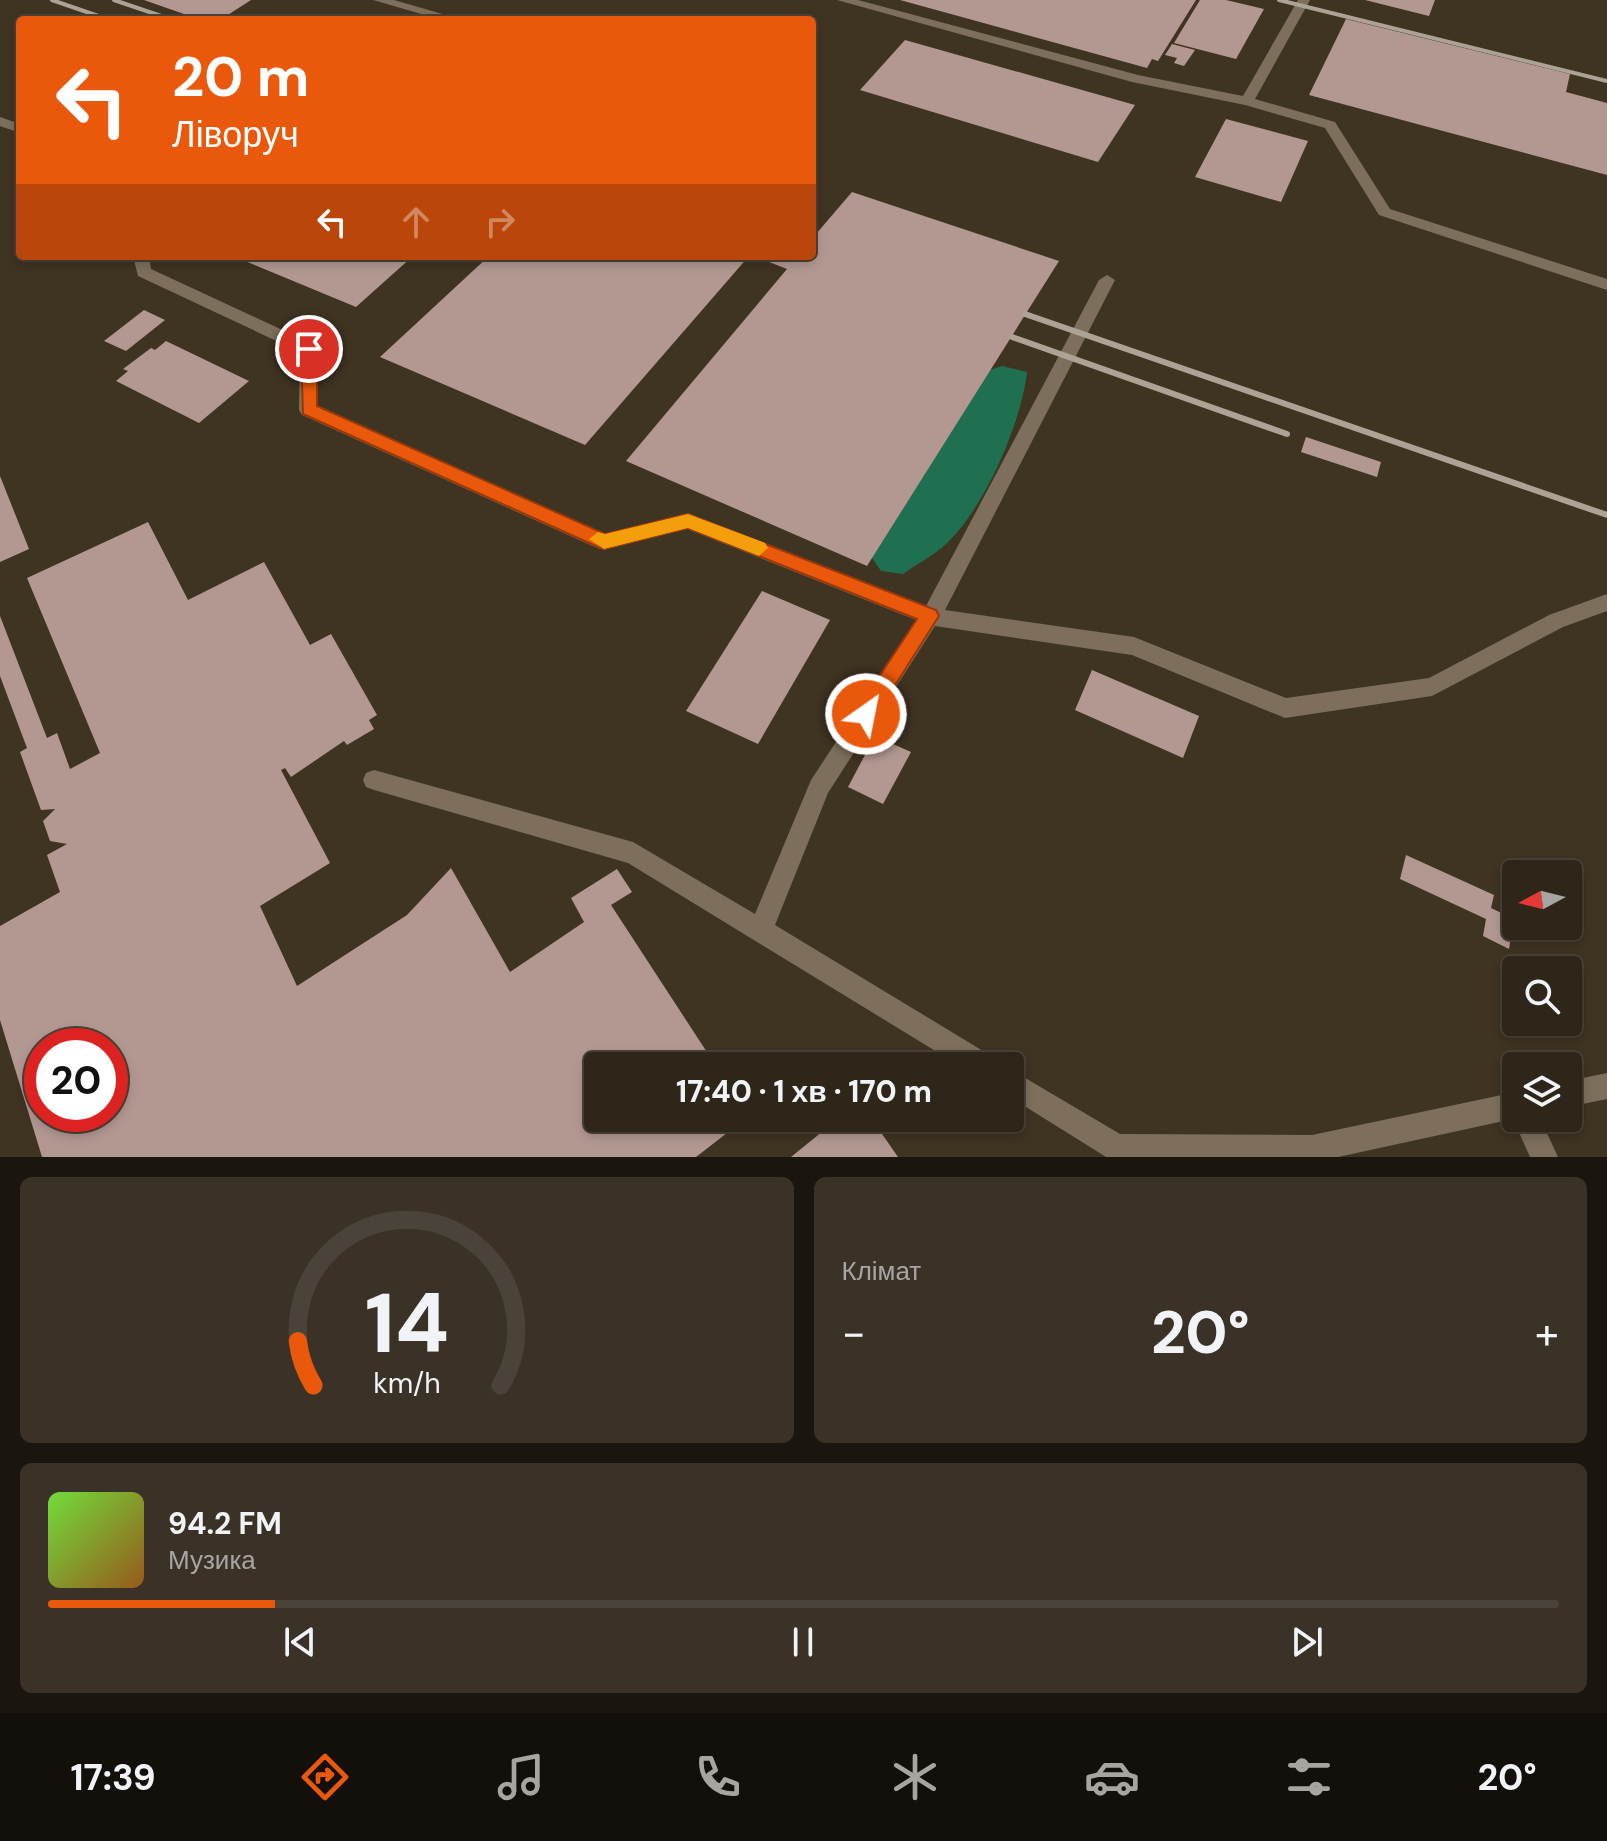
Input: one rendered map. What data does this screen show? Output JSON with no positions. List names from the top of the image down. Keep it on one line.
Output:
{"north":"left","page":{"turn":["20 m","Ліворуч"],"limit":"20","trip":"17:40 · 1 хв · 170 m","tile":"Клімат","heat":["−","20°","+"],"song":["94.2 FM","Музика"],"tabs":["17:39","20°"],"gauge":["14","km/h"]}}
